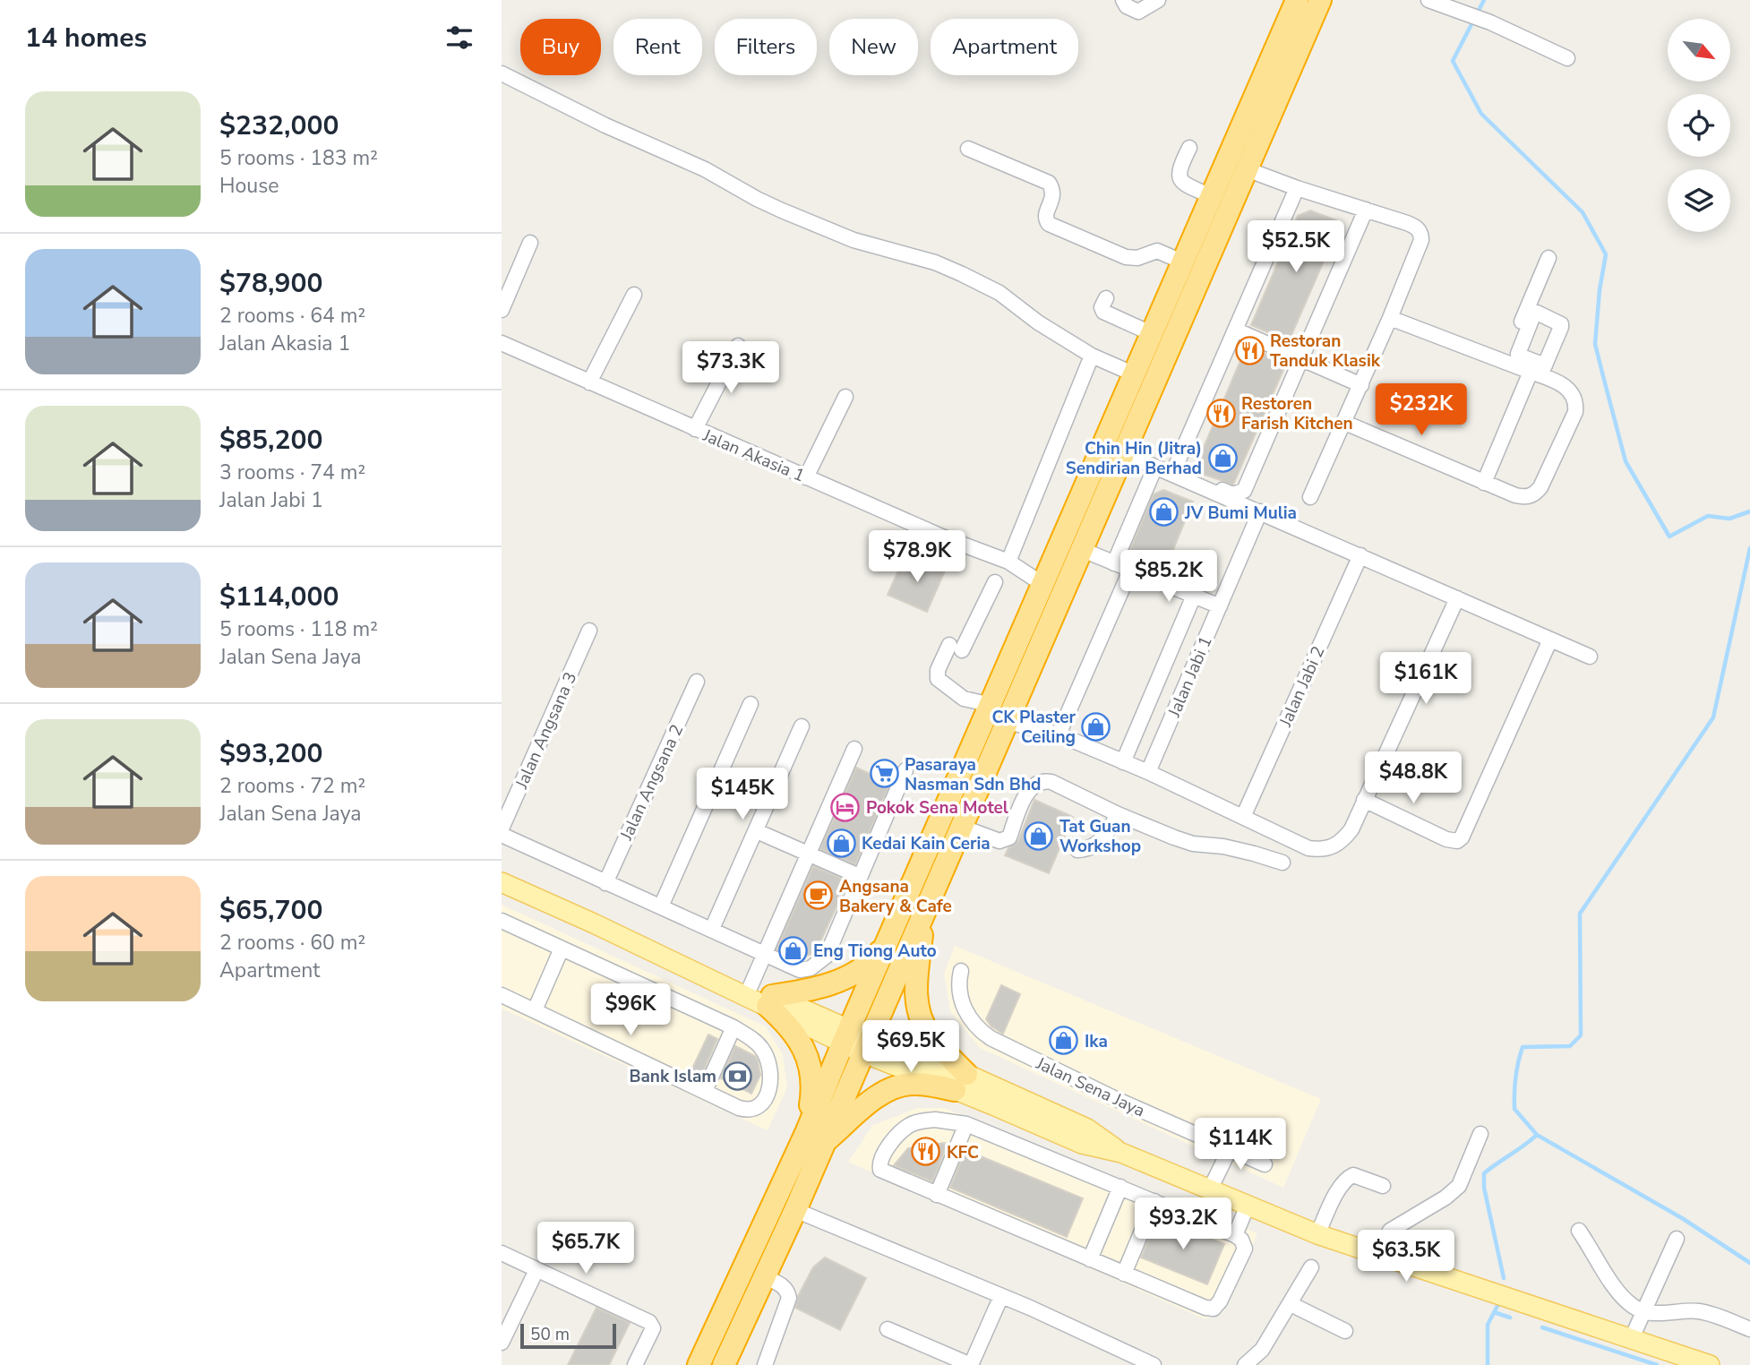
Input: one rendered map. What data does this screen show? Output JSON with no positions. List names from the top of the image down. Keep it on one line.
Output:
{"streets":{"street":["Jalan Akasia 1","Jalan Jabi 1","Jalan Jabi 2","Jalan Angsana 3","Jalan Angsana 2","Jalan Sena Jaya"]},"places":{"restaurant":["Restoran Tanduk Klasik","Restoren Farish Kitchen","KFC"],"shop":["Chin Hin (Jitra) Sendirian Berhad","JV Bumi Mulia","CK Plaster Ceiling","Tat Guan Workshop","Kedai Kain Ceria","Eng Tiong Auto","Ika"],"supermarket":["Pasaraya Nasman Sdn Bhd"],"hotel":["Pokok Sena Motel"],"cafe":["Angsana Bakery & Cafe"],"bank":["Bank Islam"]},"scale_bar":"50 m","north":"bottom right","page":{"heading":"14 homes","chip":["Buy","Rent","Filters","New","Apartment"],"list":[{"name":"$232,000","note":"5 rooms · 183 m² · House"},{"name":"$78,900","note":"2 rooms · 64 m² · Jalan Akasia 1"},{"name":"$85,200","note":"3 rooms · 74 m² · Jalan Jabi 1"},{"name":"$114,000","note":"5 rooms · 118 m² · Jalan Sena Jaya"},{"name":"$93,200","note":"2 rooms · 72 m² · Jalan Sena Jaya"},{"name":"$65,700","note":"2 rooms · 60 m² · Apartment"}],"price":["$52.5K","$73.3K","$232K","$78.9K","$85.2K","$161K","$48.8K","$145K","$96K","$69.5K","$114K","$93.2K","$65.7K","$63.5K"],"scale":"50 m"}}
